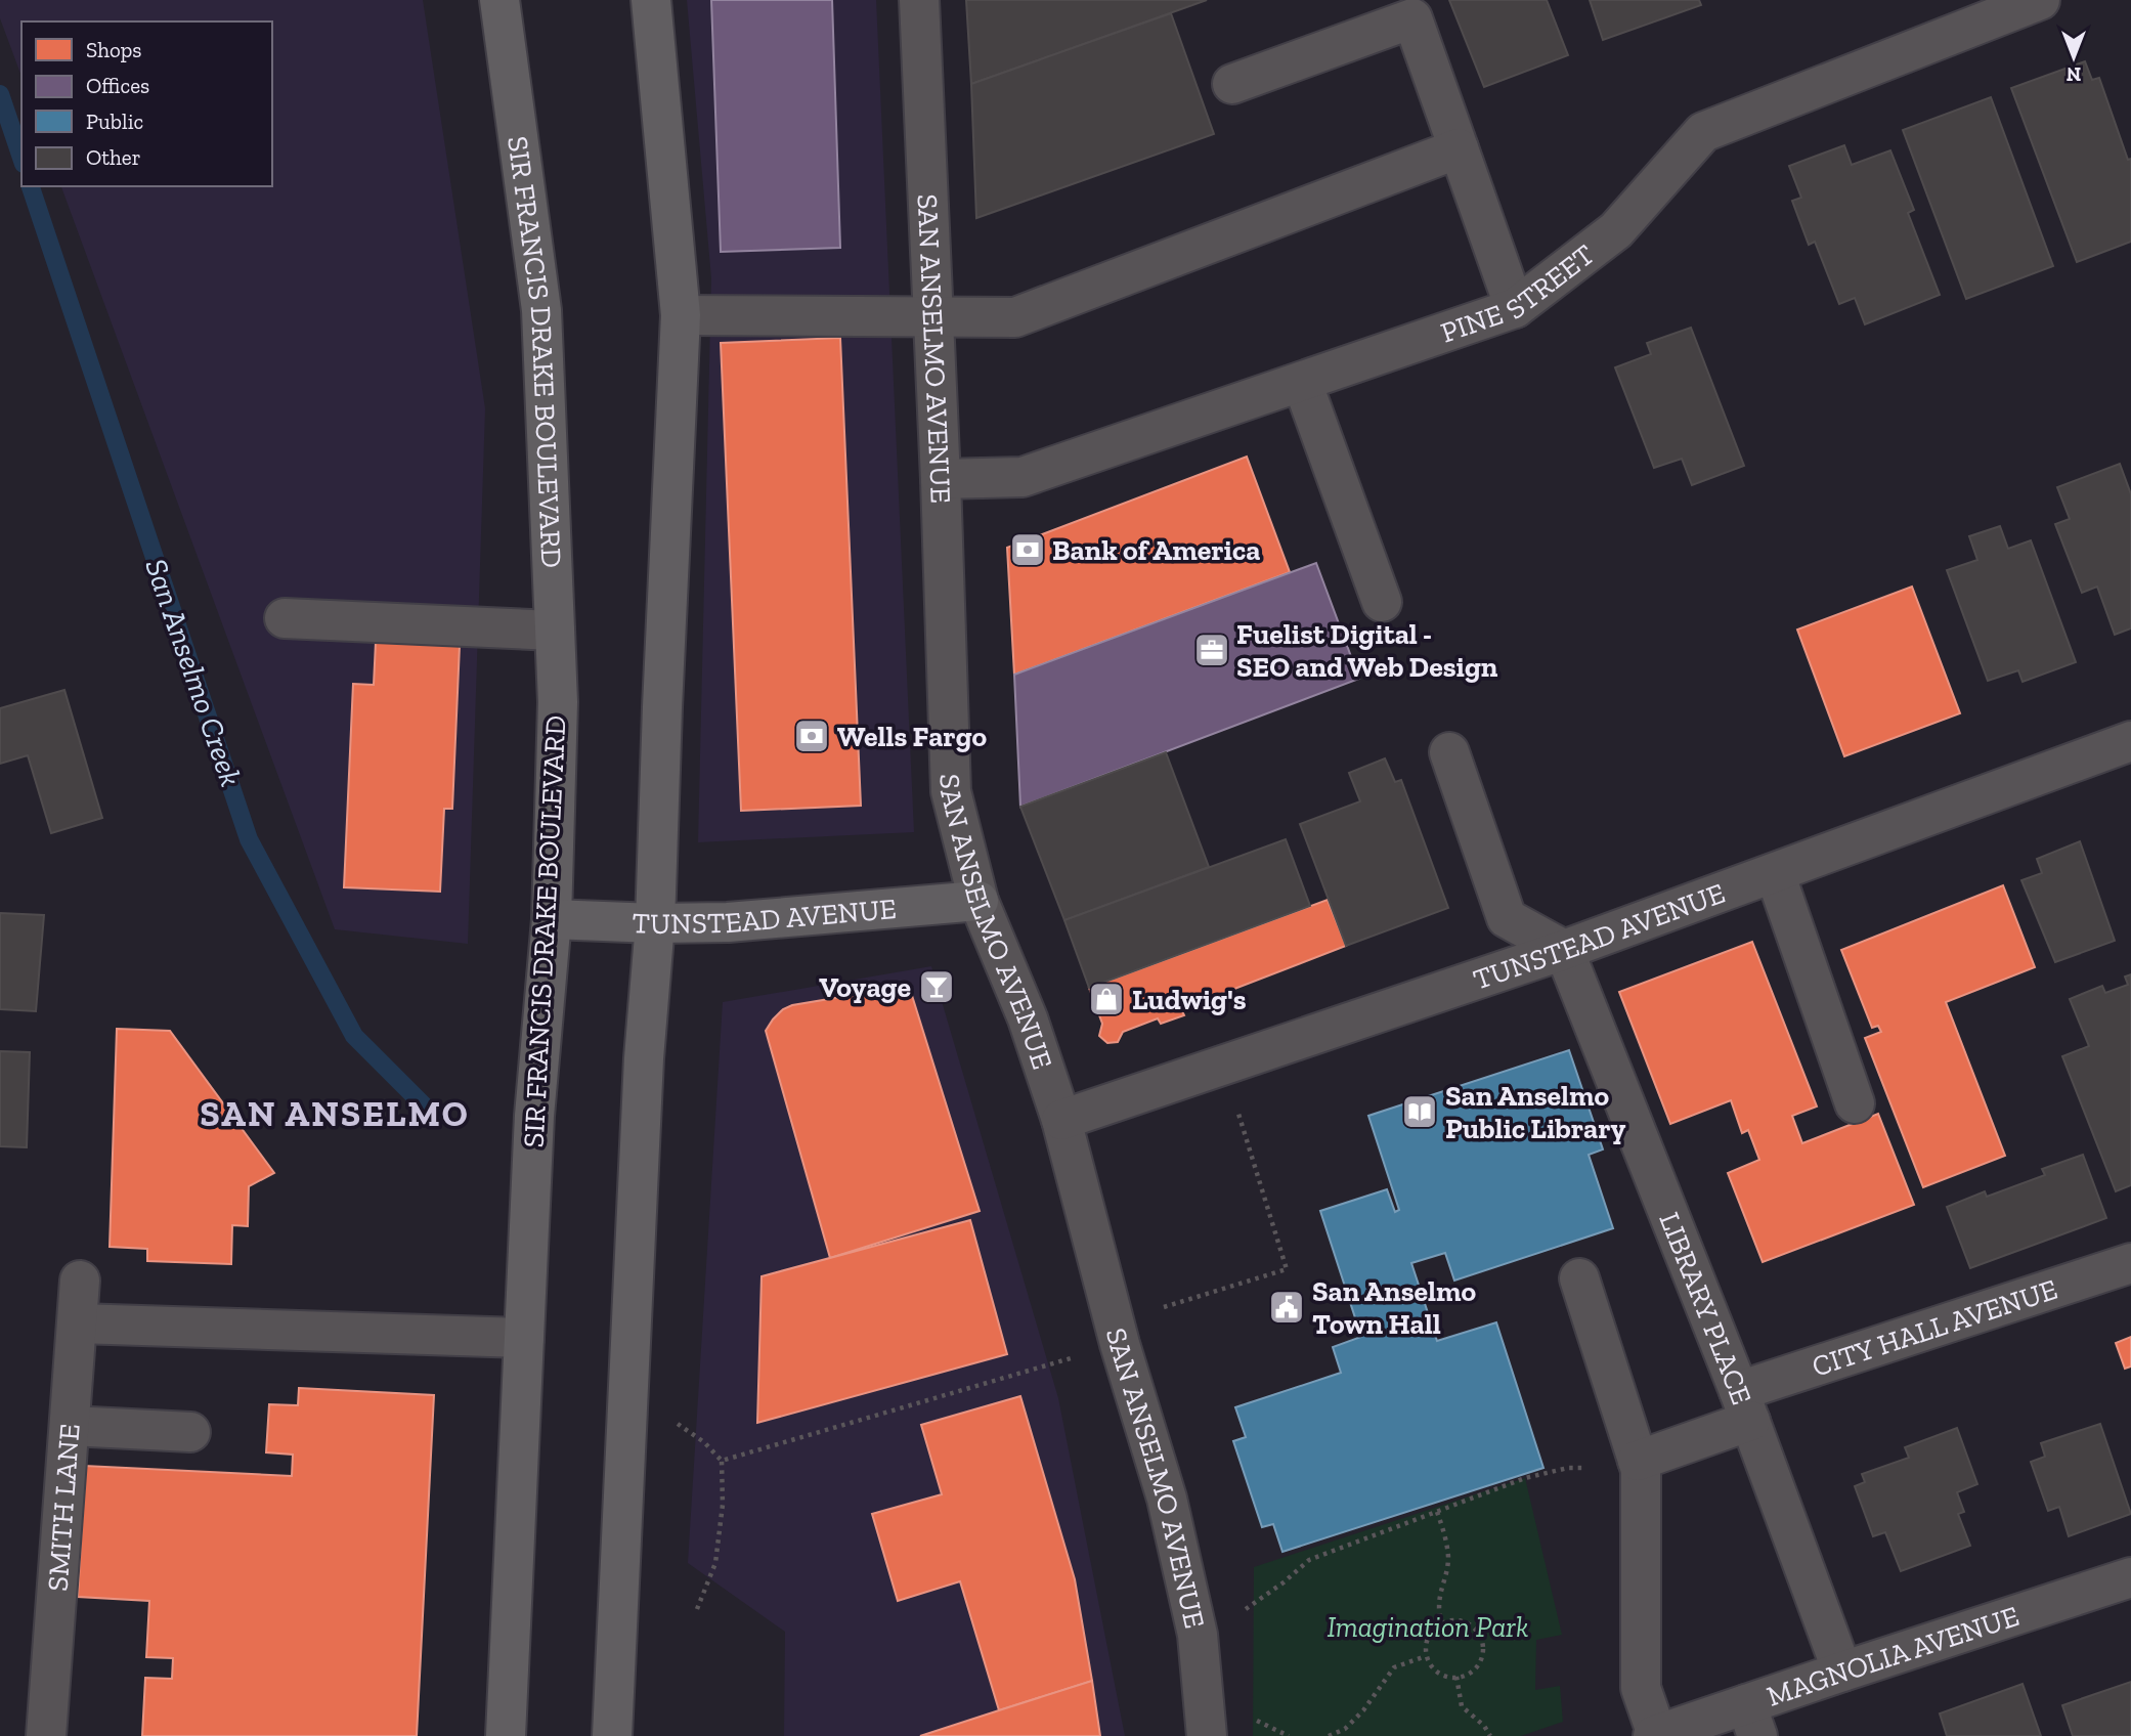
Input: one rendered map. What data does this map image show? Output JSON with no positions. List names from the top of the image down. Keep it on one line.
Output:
{"streets":{"main road":["SIR FRANCIS DRAKE BOULEVARD","TUNSTEAD AVENUE"],"street":["PINE STREET","SAN ANSELMO AVENUE","LIBRARY PLACE","CITY HALL AVENUE","SMITH LANE","MAGNOLIA AVENUE"]},"crossings":[["PINE STREET","SAN ANSELMO AVENUE"],["SAN ANSELMO AVENUE","TUNSTEAD AVENUE"],["SIR FRANCIS DRAKE BOULEVARD","TUNSTEAD AVENUE"],["TUNSTEAD AVENUE","LIBRARY PLACE"],["LIBRARY PLACE","CITY HALL AVENUE"],["LIBRARY PLACE","MAGNOLIA AVENUE"]],"districts":["SAN ANSELMO"],"water":["San Anselmo Creek"],"parks":["Imagination Park"],"places":{"bank":["Bank of America","Wells Fargo"],"office":["Fuelist Digital - SEO and Web Design"],"bar":["Voyage"],"shop":["Ludwig's"],"library":["San Anselmo Public Library"],"public building":["San Anselmo Town Hall"]},"legend":["Shops","Offices","Public","Other"],"north":"bottom"}
